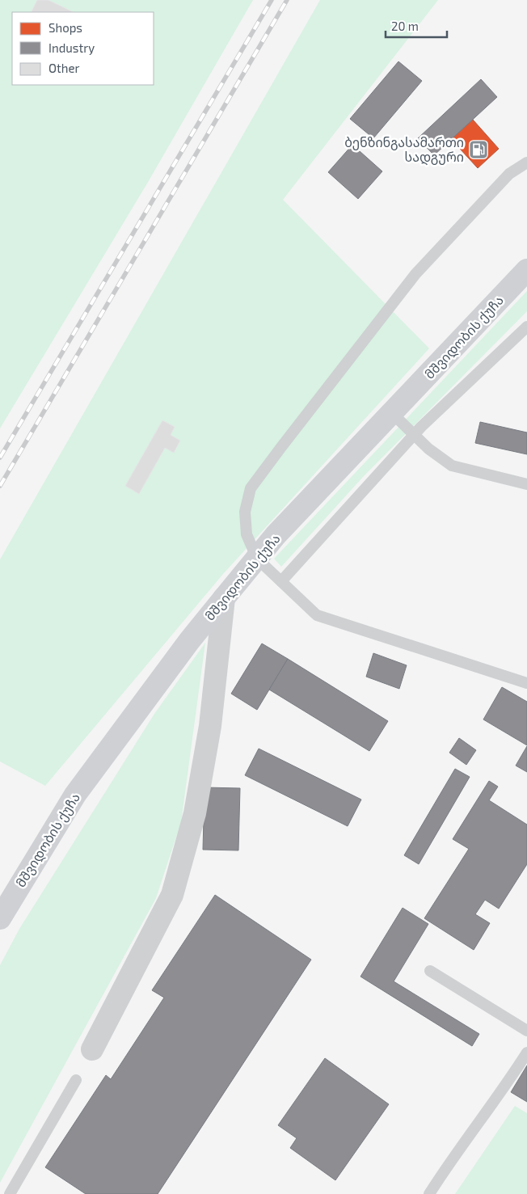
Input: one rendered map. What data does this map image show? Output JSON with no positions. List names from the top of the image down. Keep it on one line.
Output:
{"streets":{"main road":["მშვიდობის ქუჩა"]},"places":{"fuel station":["ბენზინგასამართი სადგური"]},"legend":["Shops","Industry","Other"],"scale_bar":"20 m"}
